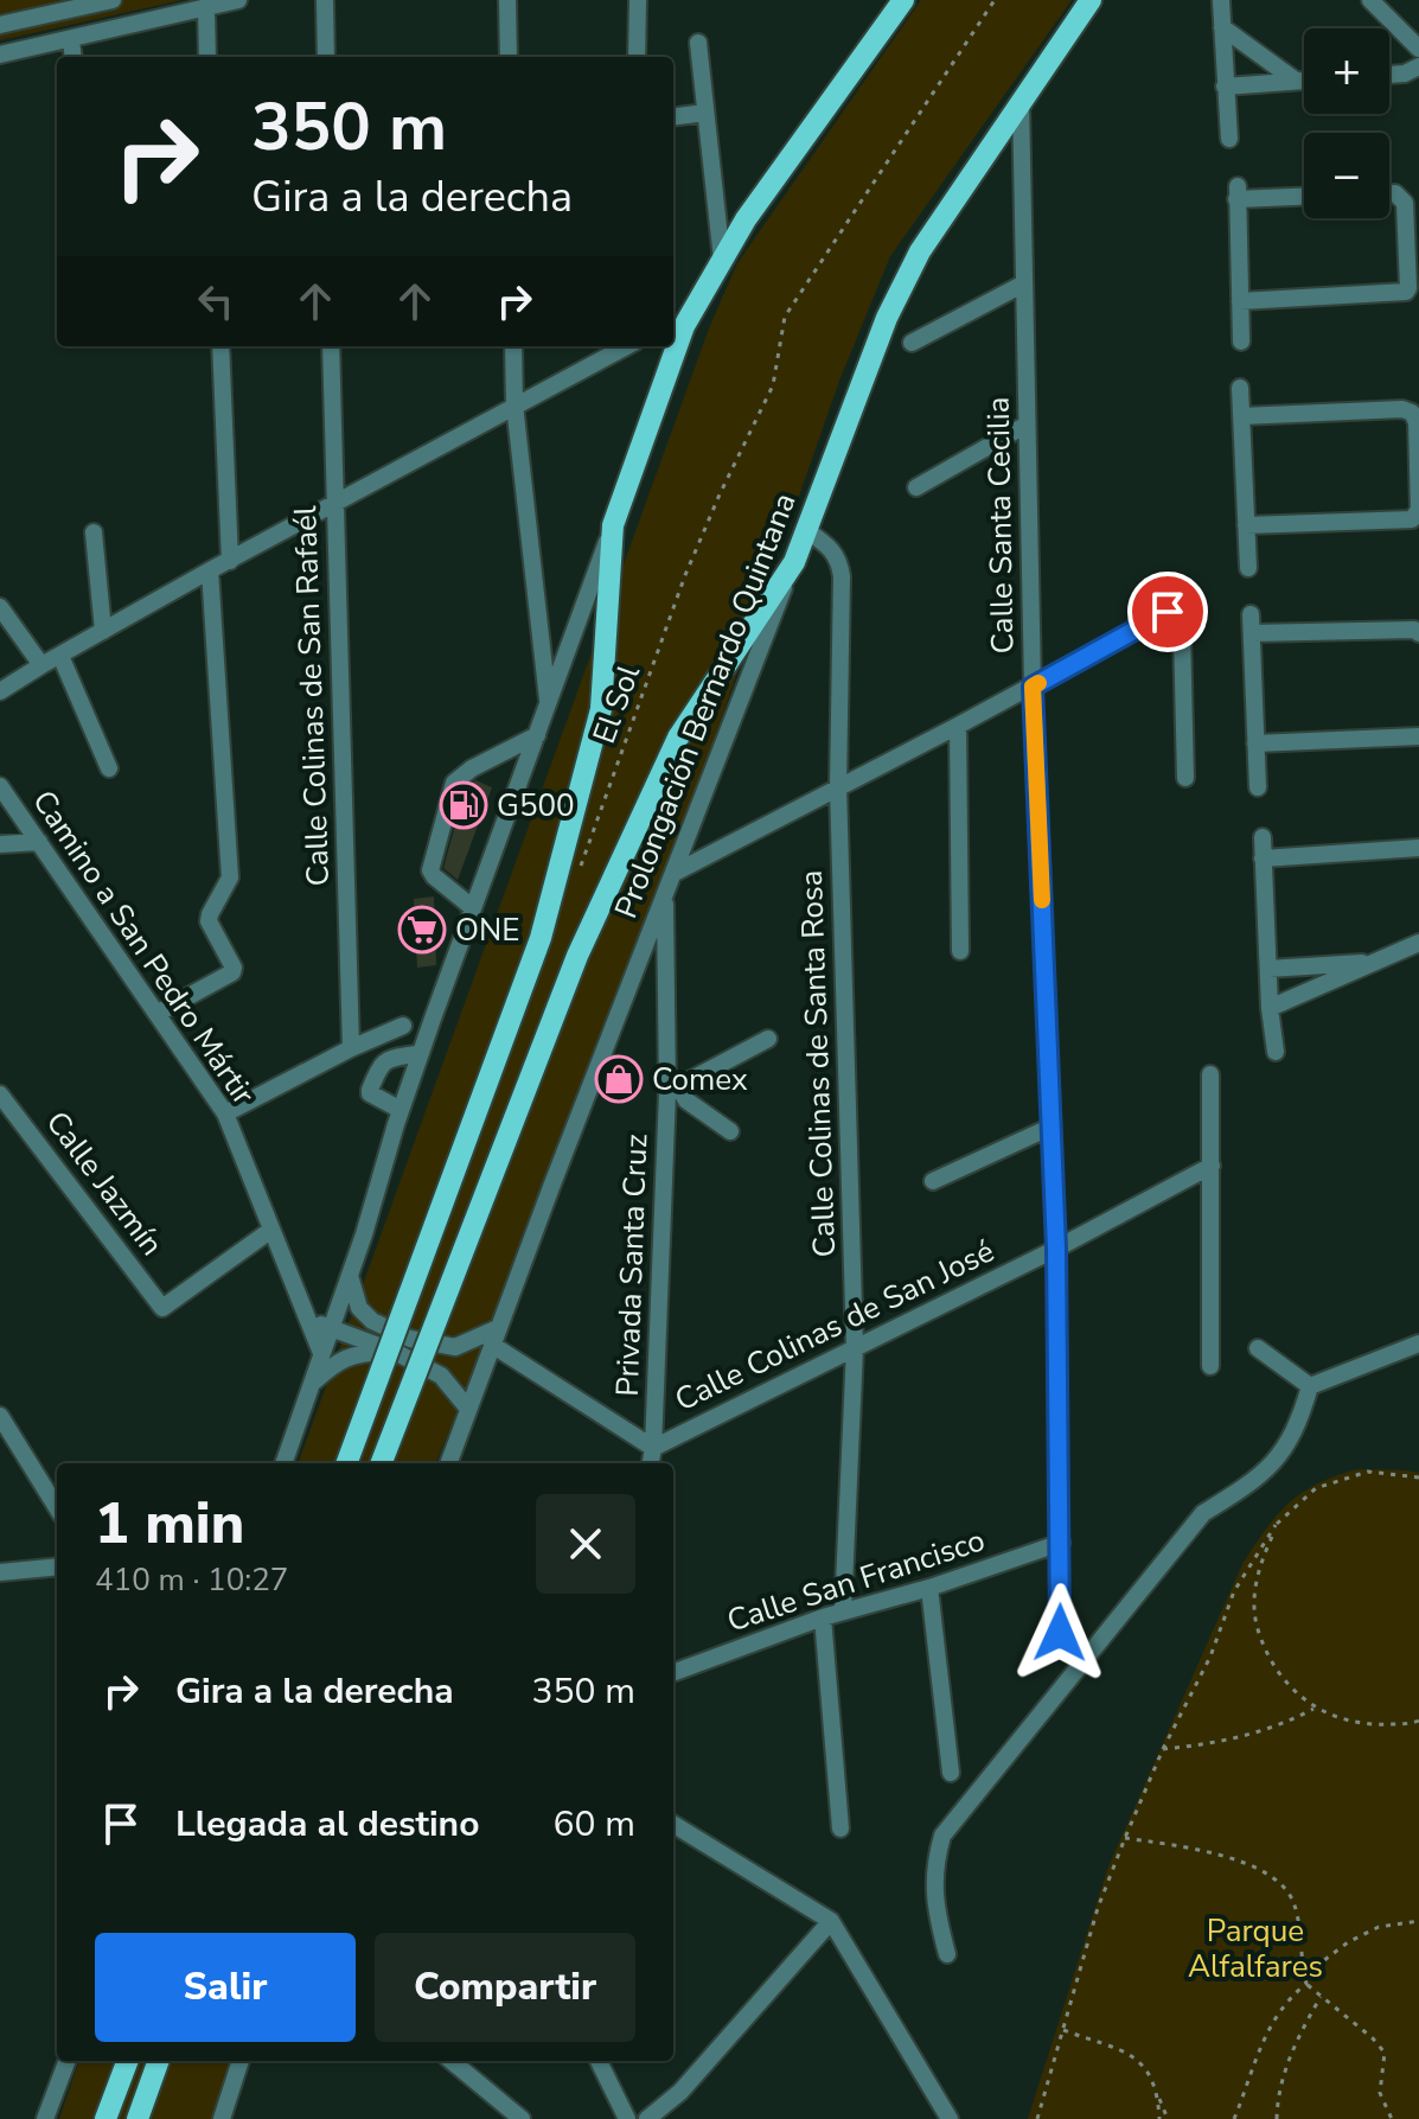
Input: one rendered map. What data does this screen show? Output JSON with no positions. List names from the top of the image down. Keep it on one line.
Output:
{"streets":{"main road":["Prolongación Bernardo Quintana"],"street":["Calle Santa Cecilia","Calle Colinas de San Rafaél","Camino a San Pedro Mártir","Calle Colinas de Santa Rosa","Calle Jazmín","Privada Santa Cruz","Calle Colinas de San José","Calle San Francisco"],"path":["El Sol"]},"crossings":[["Calle Santa Cecilia","Prolongación Bernardo Quintana"],["Calle Santa Cecilia","Calle Colinas de San José"],["Calle Santa Cecilia","Calle San Francisco"],["Prolongación Bernardo Quintana","Calle Colinas de Santa Rosa"],["Prolongación Bernardo Quintana","Privada Santa Cruz"],["Prolongación Bernardo Quintana","Calle Colinas de San José"],["Camino a San Pedro Mártir","Calle Jazmín"],["Calle Colinas de Santa Rosa","Calle Colinas de San José"],["Calle Colinas de Santa Rosa","Calle San Francisco"],["Privada Santa Cruz","Calle Colinas de San José"]],"parks":["Parque Alfalfares"],"places":{"fuel station":["G500"],"supermarket":["ONE"],"shop":["Comex"]},"page":{"map_buttons":["+","−"],"turn":["350 m","Gira a la derecha"],"heading":["1 min","410 m · 10:27"],"list":[{"name":"Gira a la derecha","value":"350 m"},{"name":"Llegada al destino","value":"60 m"}],"buttons":["Salir","Compartir"]}}
